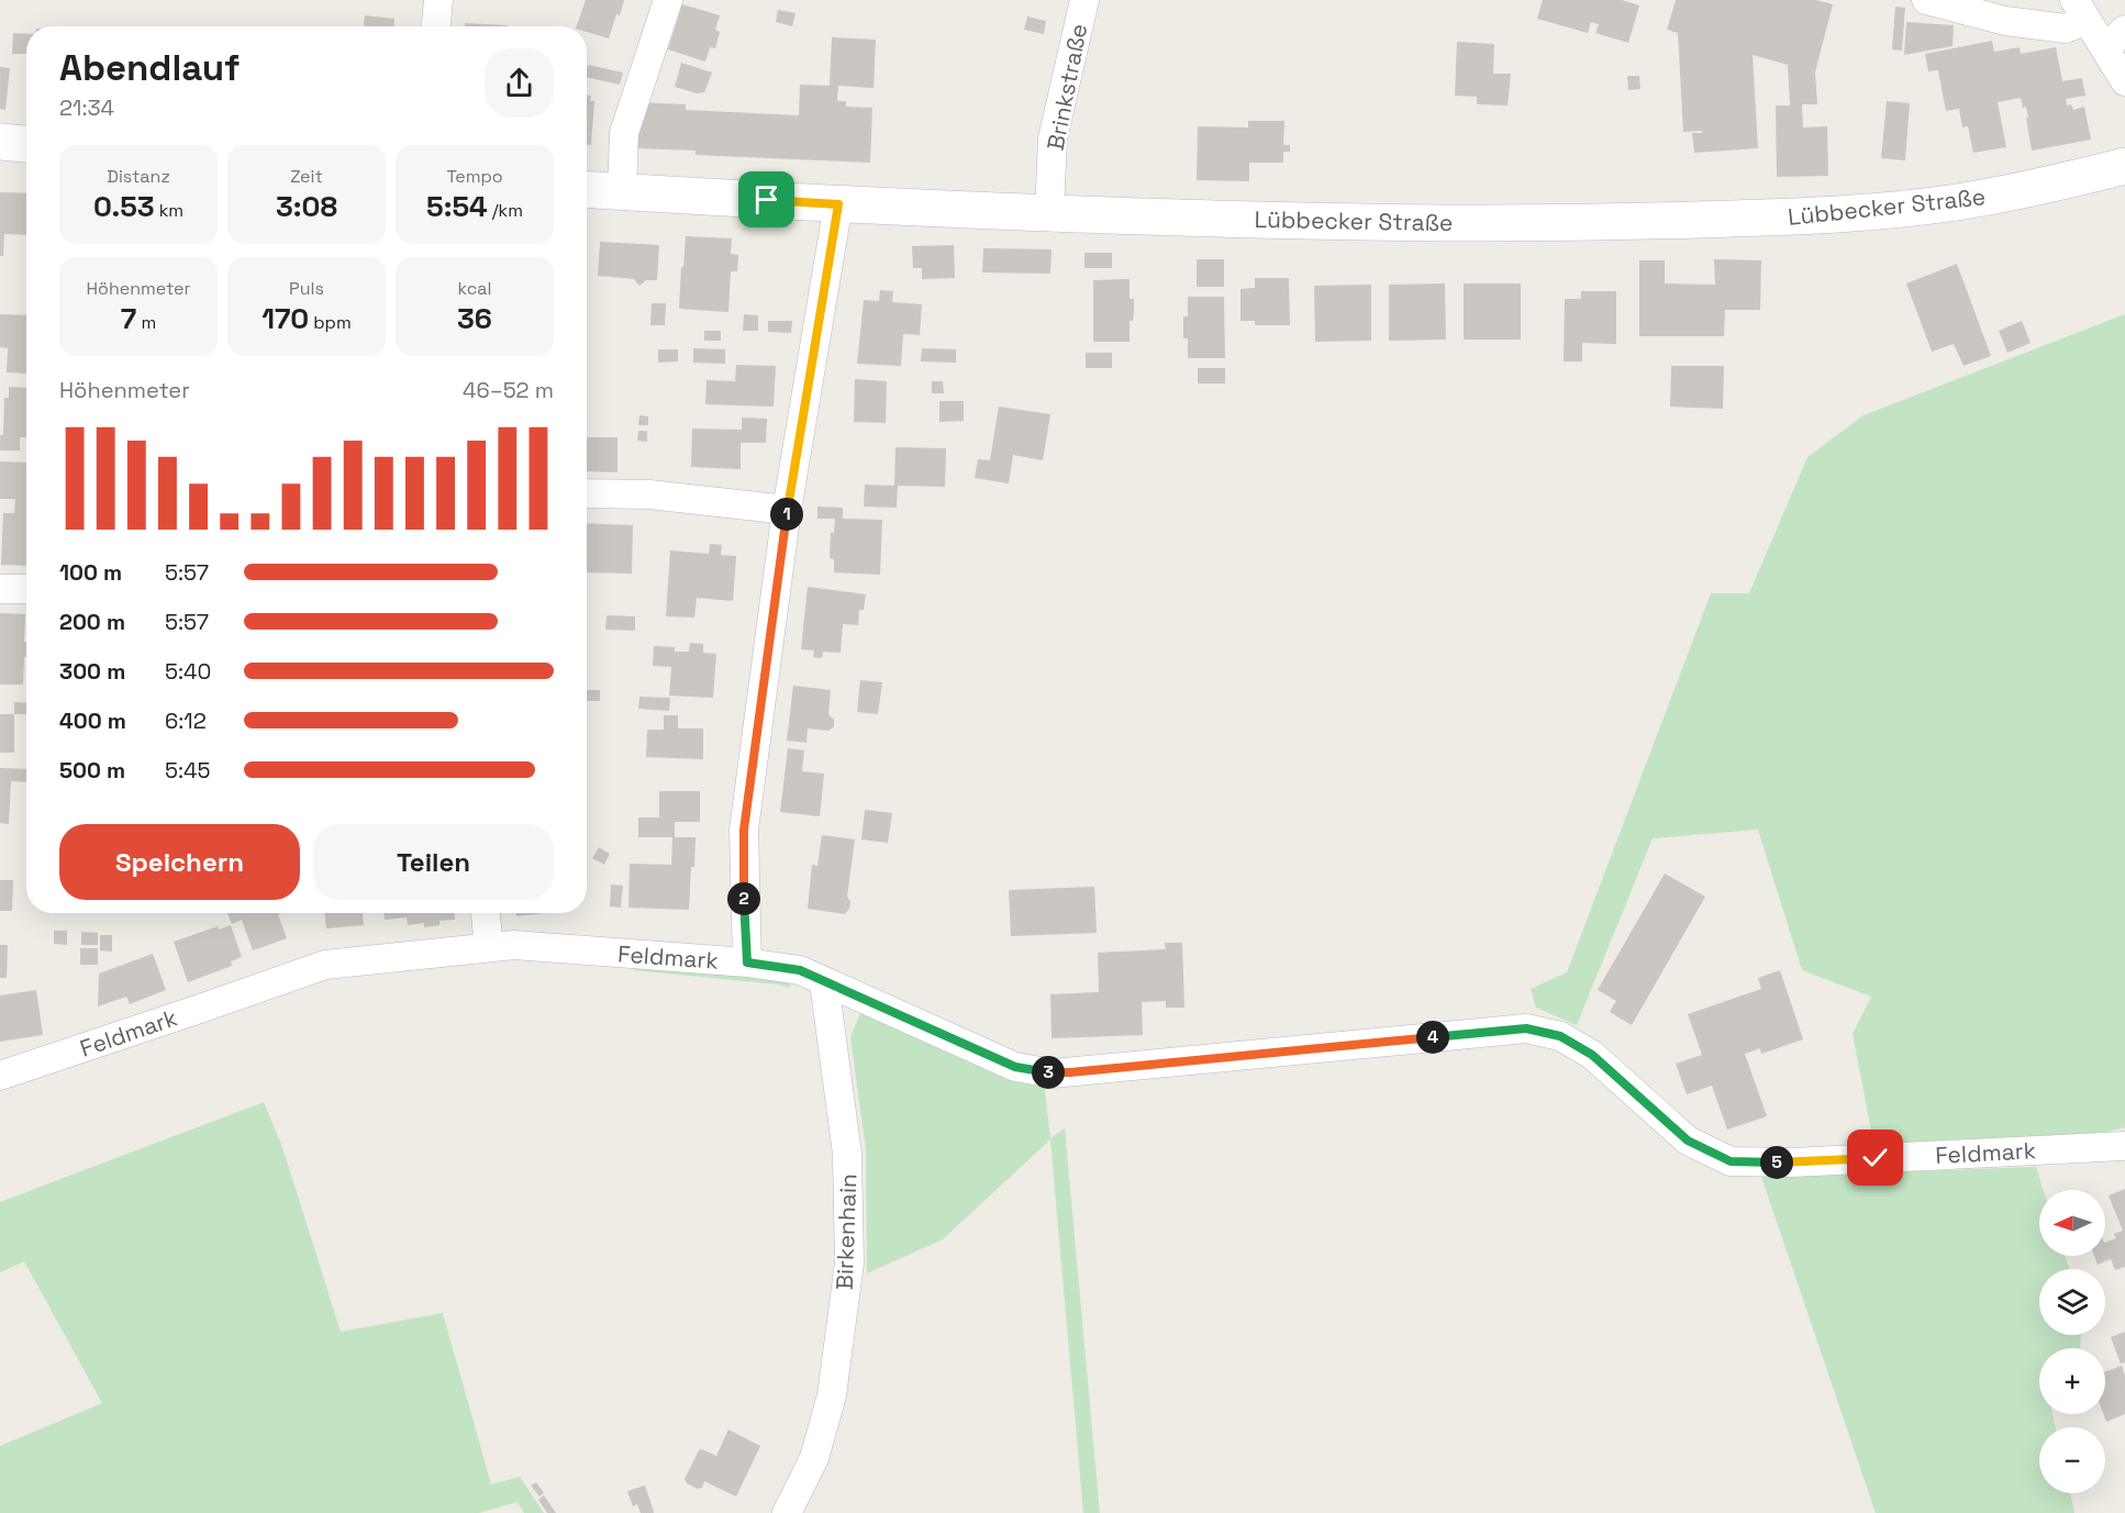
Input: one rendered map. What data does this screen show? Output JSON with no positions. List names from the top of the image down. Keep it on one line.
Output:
{"streets":{"main road":["Lübbecker Straße"],"street":["Brinkstraße","Feldmark","Birkenhain"]},"crossings":[["Brinkstraße","Lübbecker Straße"],["Feldmark","Birkenhain"]],"north":"left","page":{"heading":["Abendlauf","21:34"],"stats":[["Distanz","0.53 km"],["Zeit","3:08"],["Tempo","5:54 /km"],["Höhenmeter","7 m"],["Puls","170 bpm"],["kcal","36"]],"chart":["Höhenmeter","46–52 m"],"pins":["1","2","4","3","5"],"list":[{"name":"100 m","note":"5:57"},{"name":"200 m","note":"5:57"},{"name":"300 m","note":"5:40"},{"name":"400 m","note":"6:12"},{"name":"500 m","note":"5:45"}],"buttons":["Speichern","Teilen"],"map_buttons":["+","−"]}}
